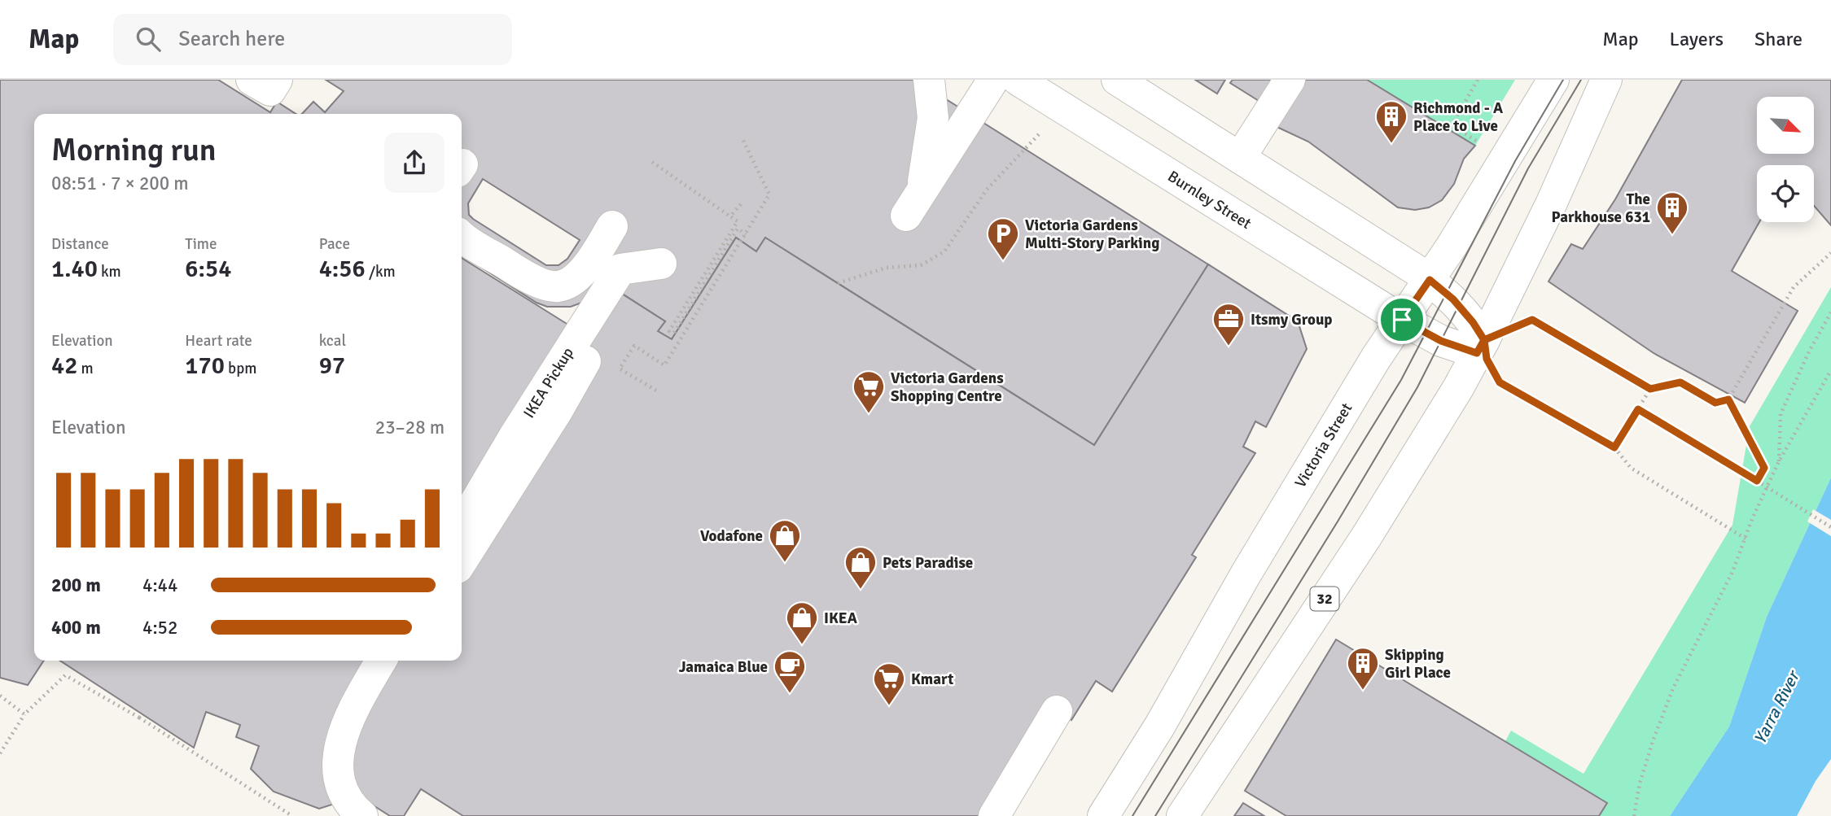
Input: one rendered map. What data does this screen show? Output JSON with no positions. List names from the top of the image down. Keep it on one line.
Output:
{"streets":{"main road":["Burnley Street","IKEA Pickup","Victoria Street","32"]},"crossings":[["Burnley Street","Victoria Street"],["Burnley Street","32"]],"water":["Yarra River"],"places":{"building":["Richmond - A Place to Live","The Parkhouse 631","Skipping Girl Place"],"parking":["Victoria Gardens Multi-Story Parking"],"office":["Itsmy Group"],"supermarket":["Victoria Gardens Shopping Centre","Kmart"],"shop":["Vodafone","Pets Paradise","IKEA"],"cafe":["Jamaica Blue"]},"north":"bottom right","page":{"header":"Map","search":"Search here","nav":["Map","Layers","Share"],"heading":["Morning run","08:51 · 7 × 200 m"],"stats":[["Distance","1.40 km"],["Time","6:54"],["Pace","4:56 /km"],["Elevation","42 m"],["Heart rate","170 bpm"],["kcal","97"]],"chart":["Elevation","23–28 m"],"list":[{"name":"200 m","note":"4:44"},{"name":"400 m","note":"4:52"}]}}
